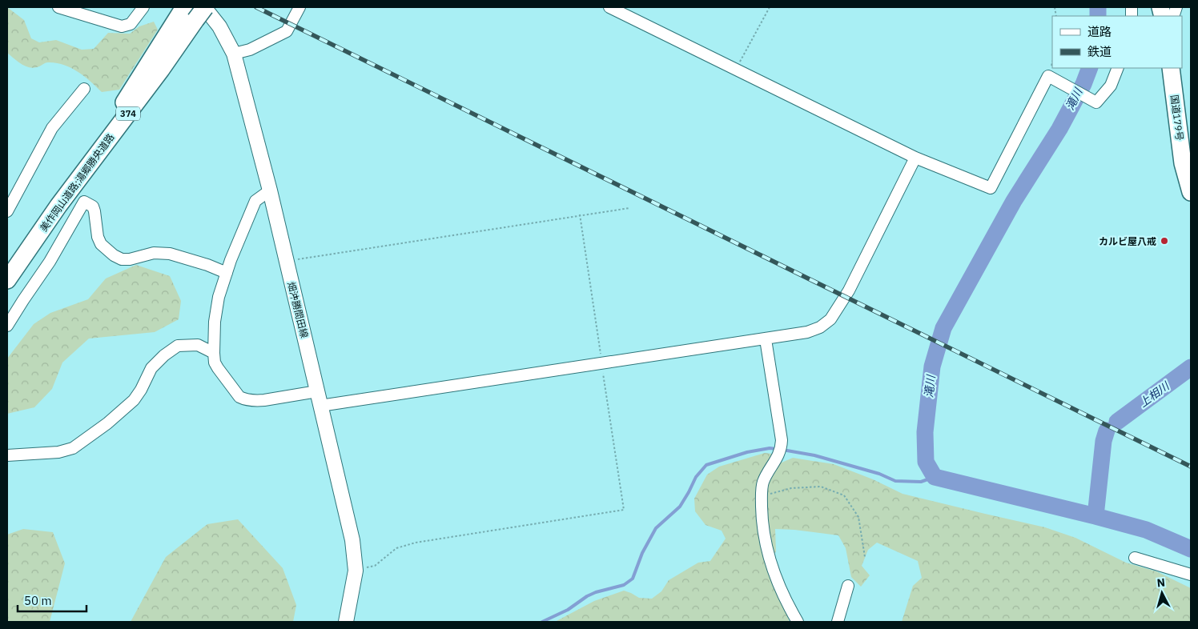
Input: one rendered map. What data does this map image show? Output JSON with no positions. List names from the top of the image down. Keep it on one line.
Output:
{"streets":{"highway":["374","国道179号","美作岡山道路;湯郷勝央道路"],"main road":["畑沖勝間田線"]},"crossings":[["美作岡山道路;湯郷勝央道路","畑沖勝間田線"]],"water":["滝川","上相川"],"places":["カルビ屋八戒"],"legend":["道路","鉄道"],"scale_bar":"50 m","north":"top"}
